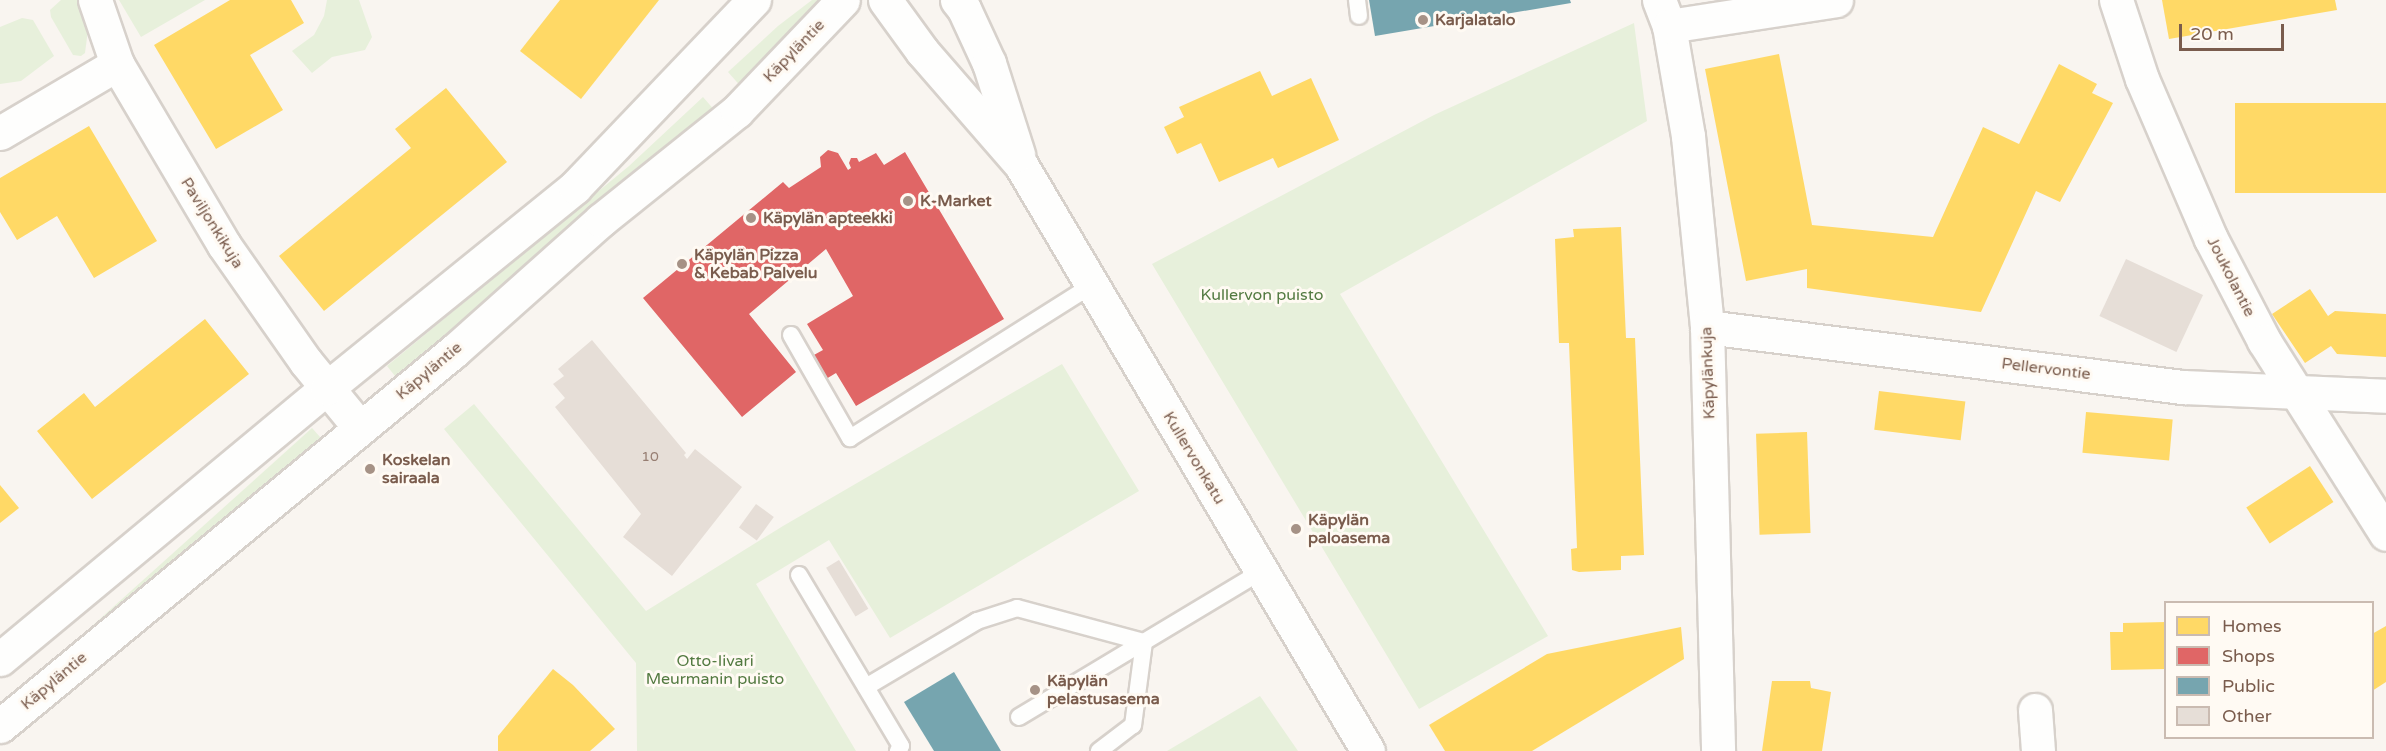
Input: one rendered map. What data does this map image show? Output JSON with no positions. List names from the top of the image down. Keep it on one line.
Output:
{"streets":{"main road":["Käpyläntie","Paviljonkikuja","Joukolantie","Pellervontie","Käpylänkuja","Kullervonkatu"]},"crossings":[["Käpyläntie","Paviljonkikuja"],["Joukolantie","Pellervontie"],["Pellervontie","Käpylänkuja"]],"parks":["Kullervon puisto","Otto-Iivari Meurmanin puisto"],"places":["Karjalatalo","K-Market","Käpylän apteekki","Käpylän Pizza & Kebab Palvelu","Koskelan sairaala","Käpylän paloasema","Käpylän pelastusasema"],"house_numbers":["10"],"legend":["Homes","Shops","Public","Other"],"scale_bar":"20 m"}
